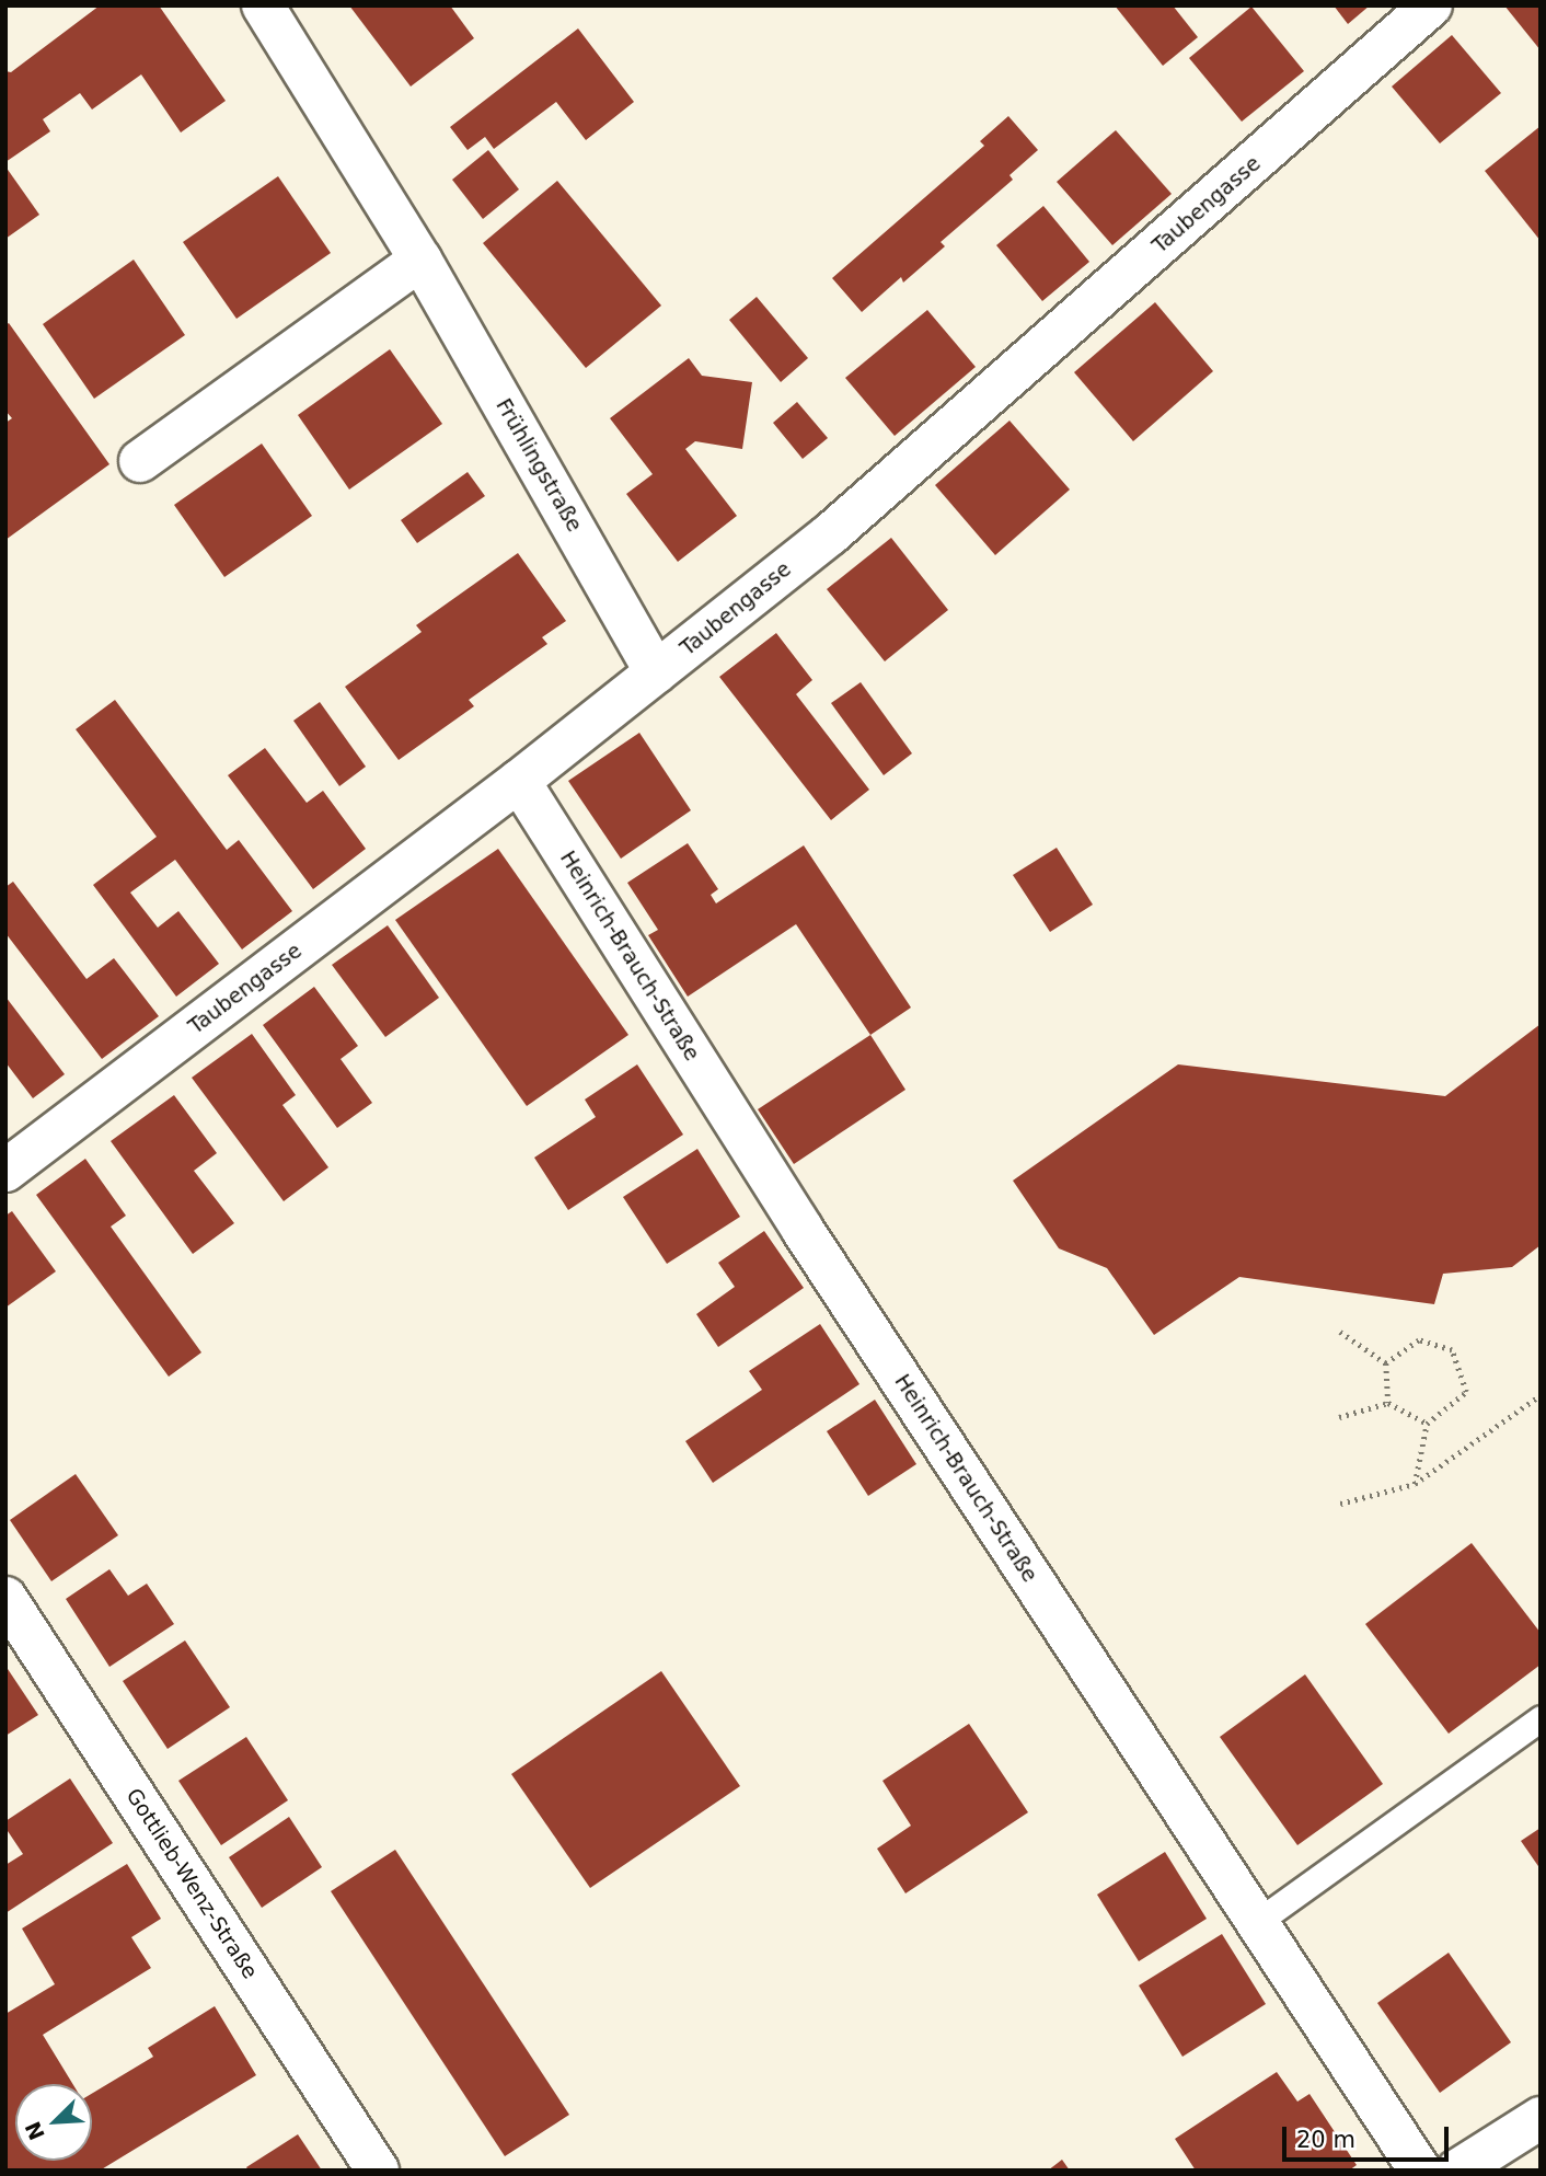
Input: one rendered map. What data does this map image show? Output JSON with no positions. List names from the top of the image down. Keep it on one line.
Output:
{"streets":{"street":["Taubengasse","Frühlingstraße","Heinrich-Brauch-Straße","Gottlieb-Wenz-Straße"]},"crossings":[["Taubengasse","Frühlingstraße"],["Taubengasse","Heinrich-Brauch-Straße"]],"scale_bar":"20 m","north":"bottom left"}
